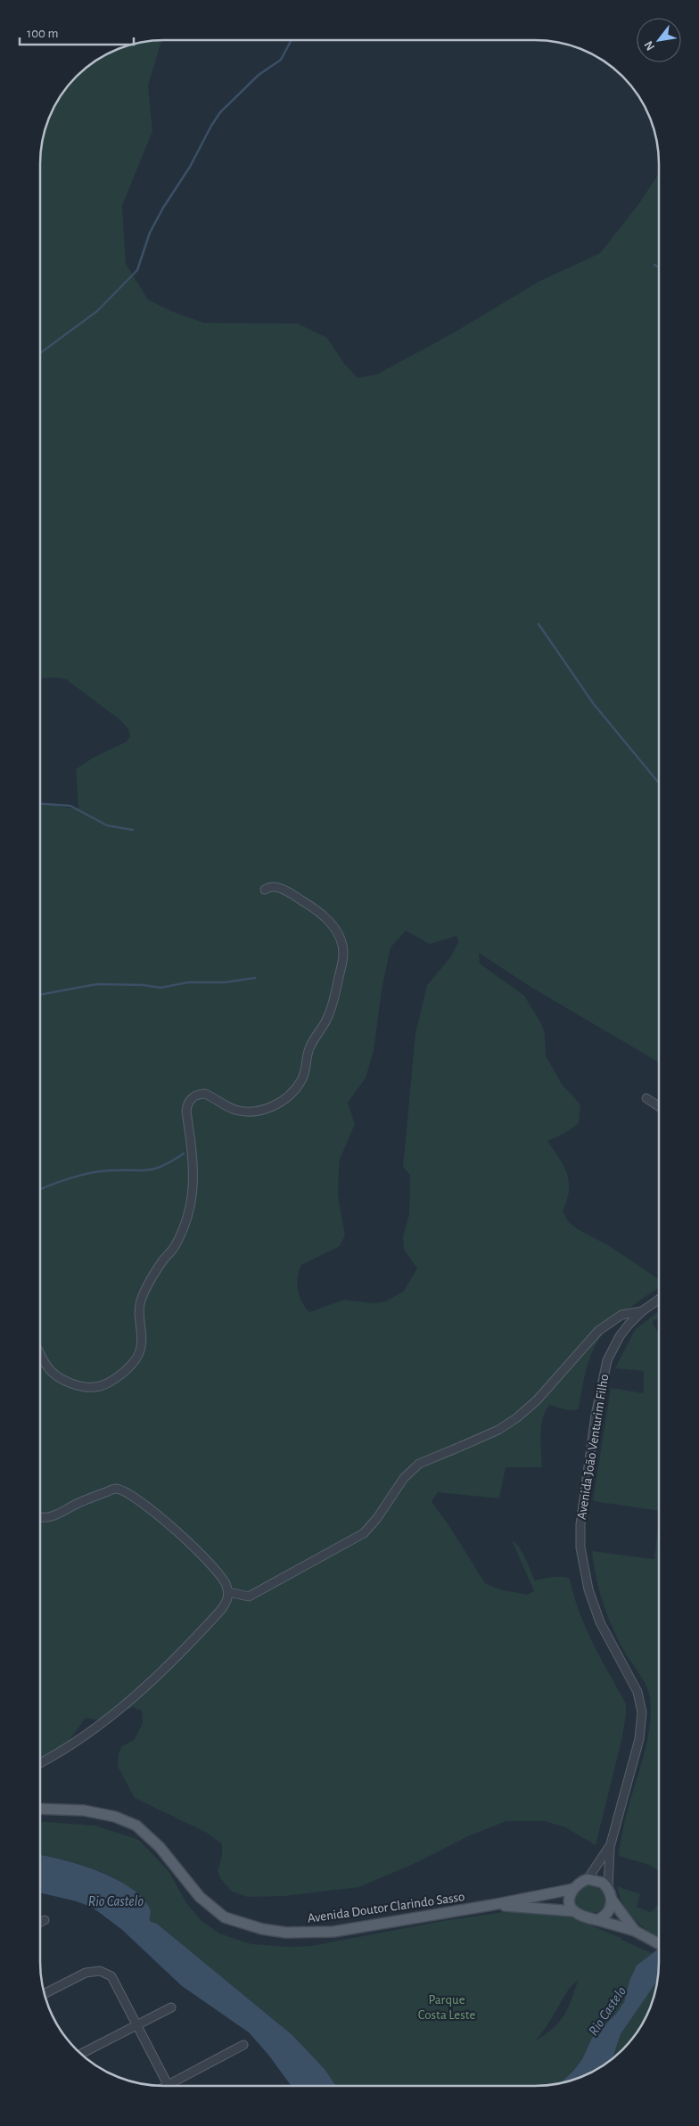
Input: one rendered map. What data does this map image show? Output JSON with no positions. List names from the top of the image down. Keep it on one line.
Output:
{"streets":{"main road":["Avenida Doutor Clarindo Sasso"],"street":["Avenida João Venturim Filho"]},"crossings":[["Avenida João Venturim Filho","Avenida Doutor Clarindo Sasso"]],"water":["Rio Castelo"],"parks":["Parque Costa Leste"],"scale_bar":"100 m","north":"bottom left"}
